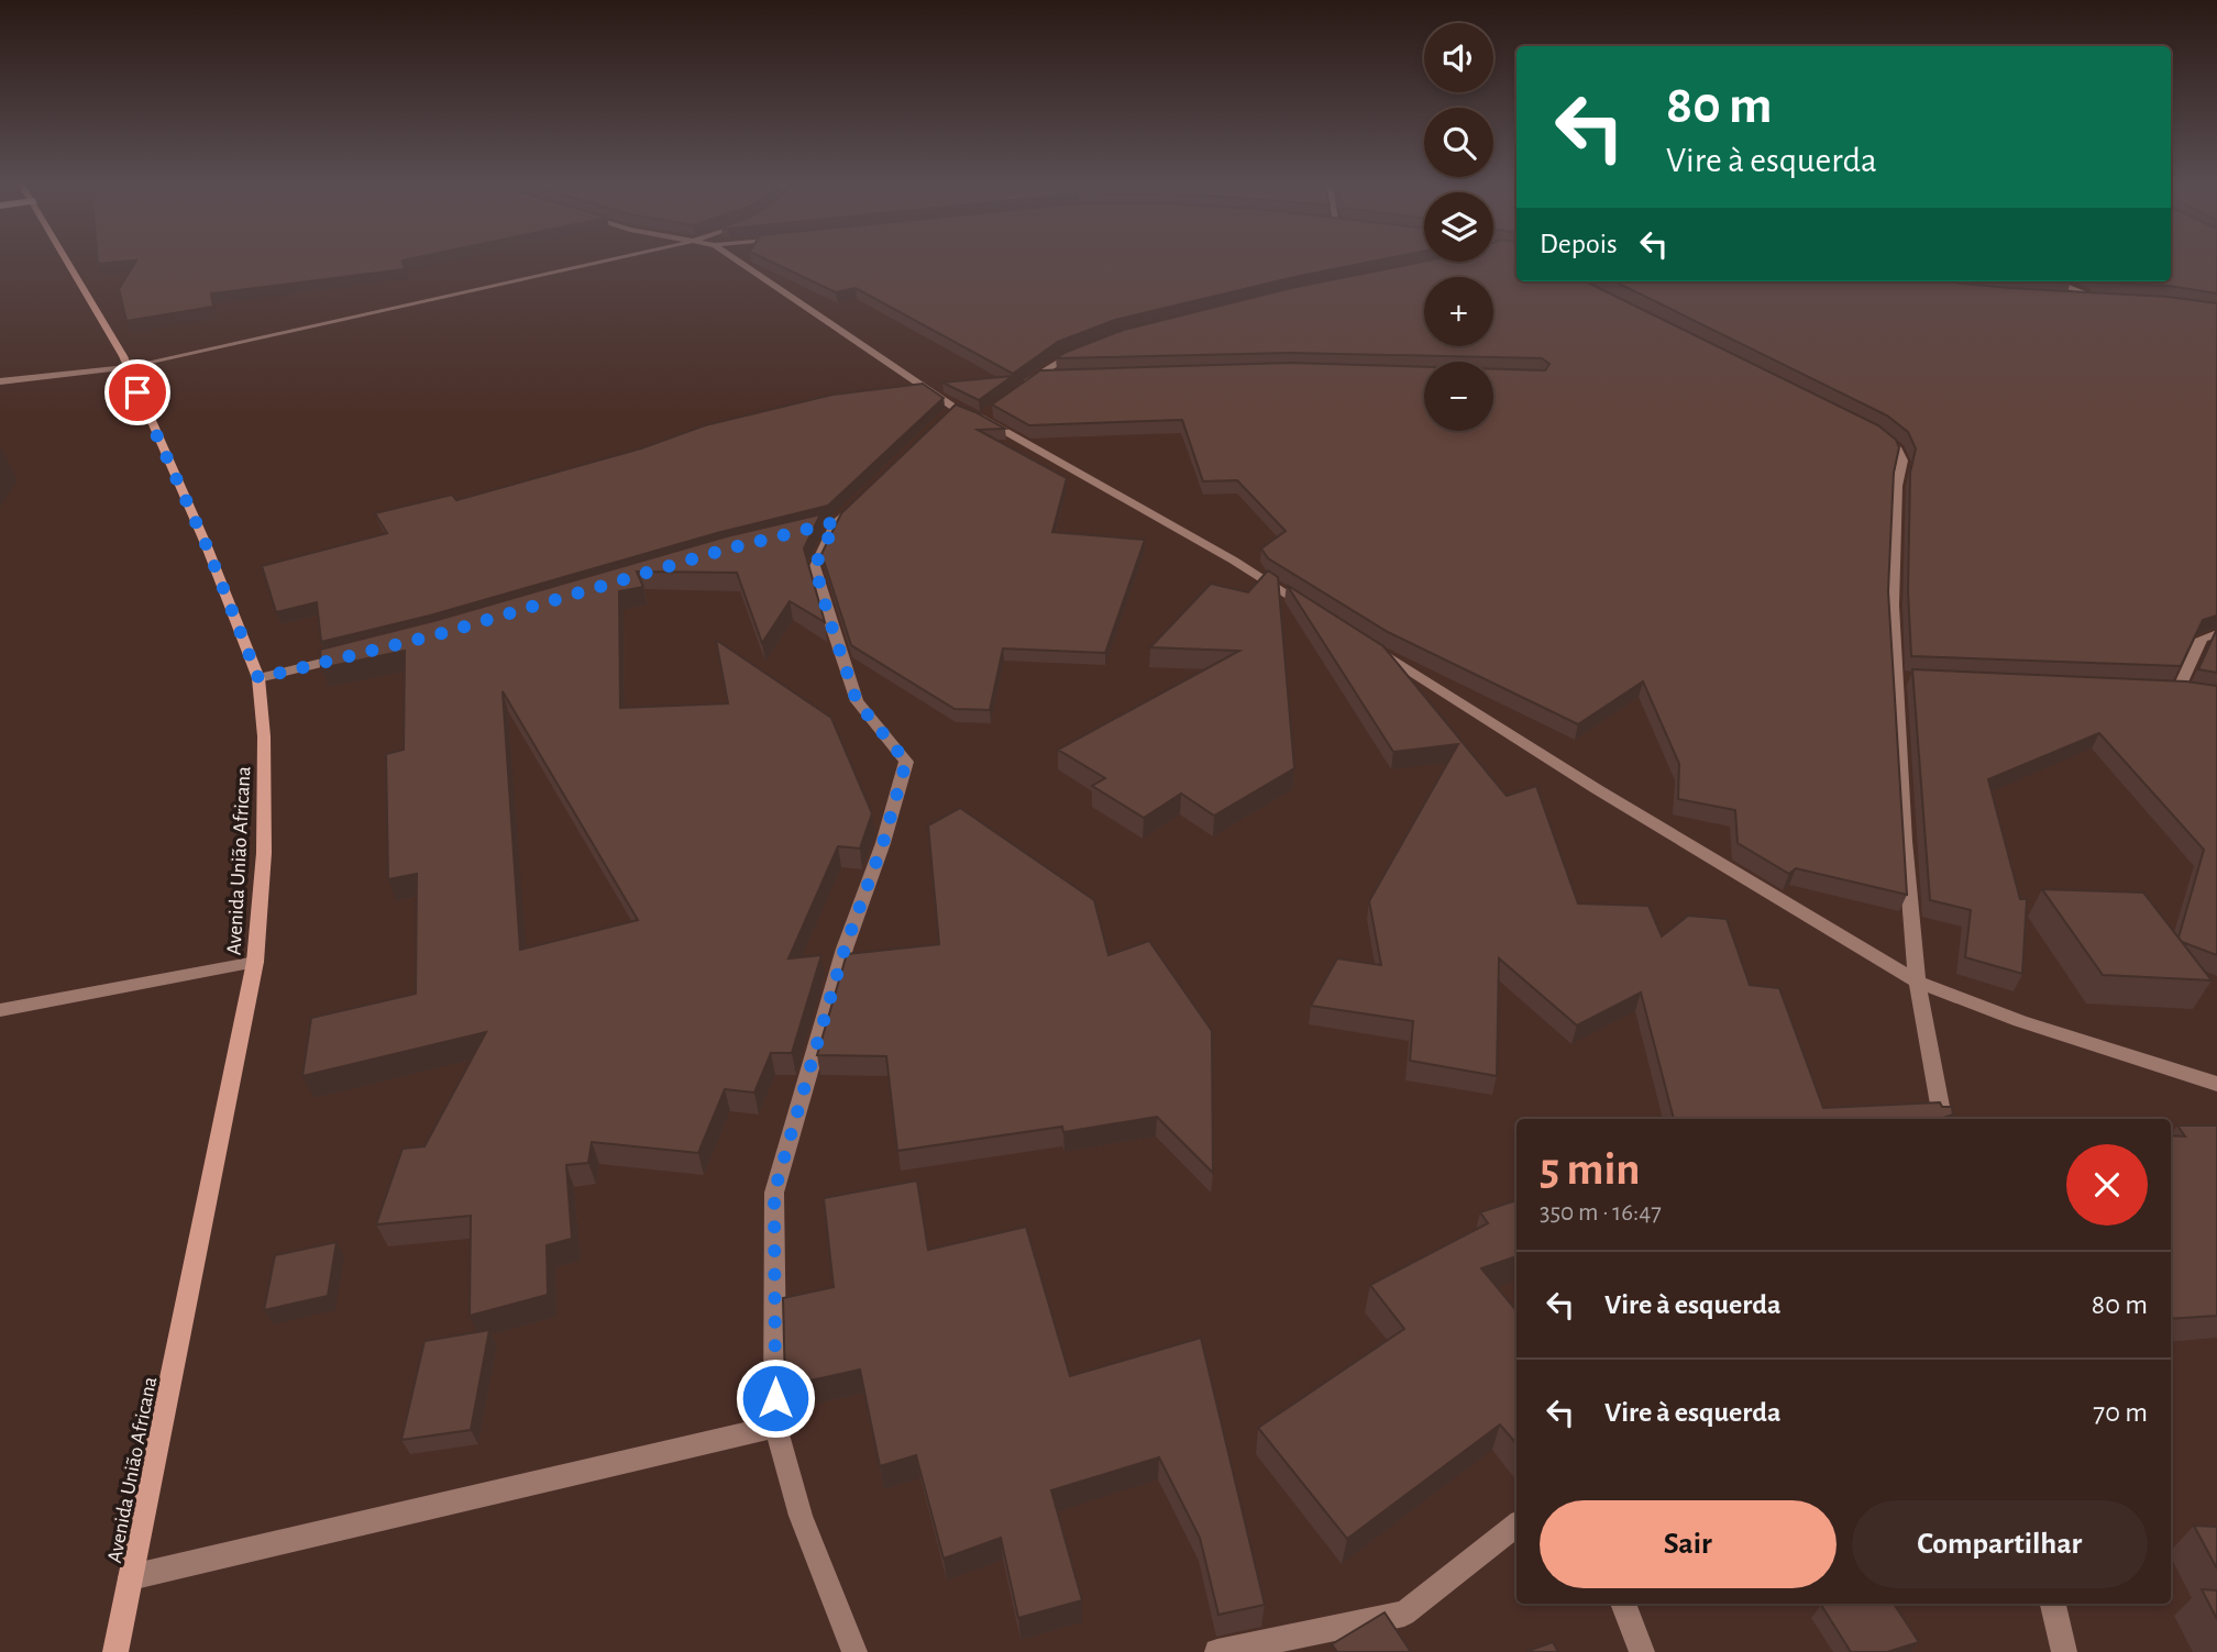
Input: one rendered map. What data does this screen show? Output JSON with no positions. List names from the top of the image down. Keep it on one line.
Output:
{"streets":{"main road":["Avenida União Africana"]},"page":{"map_buttons":["+","−"],"turn":["80 m","Vire à esquerda"],"then":"Depois","heading":["5 min","350 m · 16:47"],"list":[{"name":"Vire à esquerda","value":"80 m"},{"name":"Vire à esquerda","value":"70 m"}],"buttons":["Sair","Compartilhar"]}}
